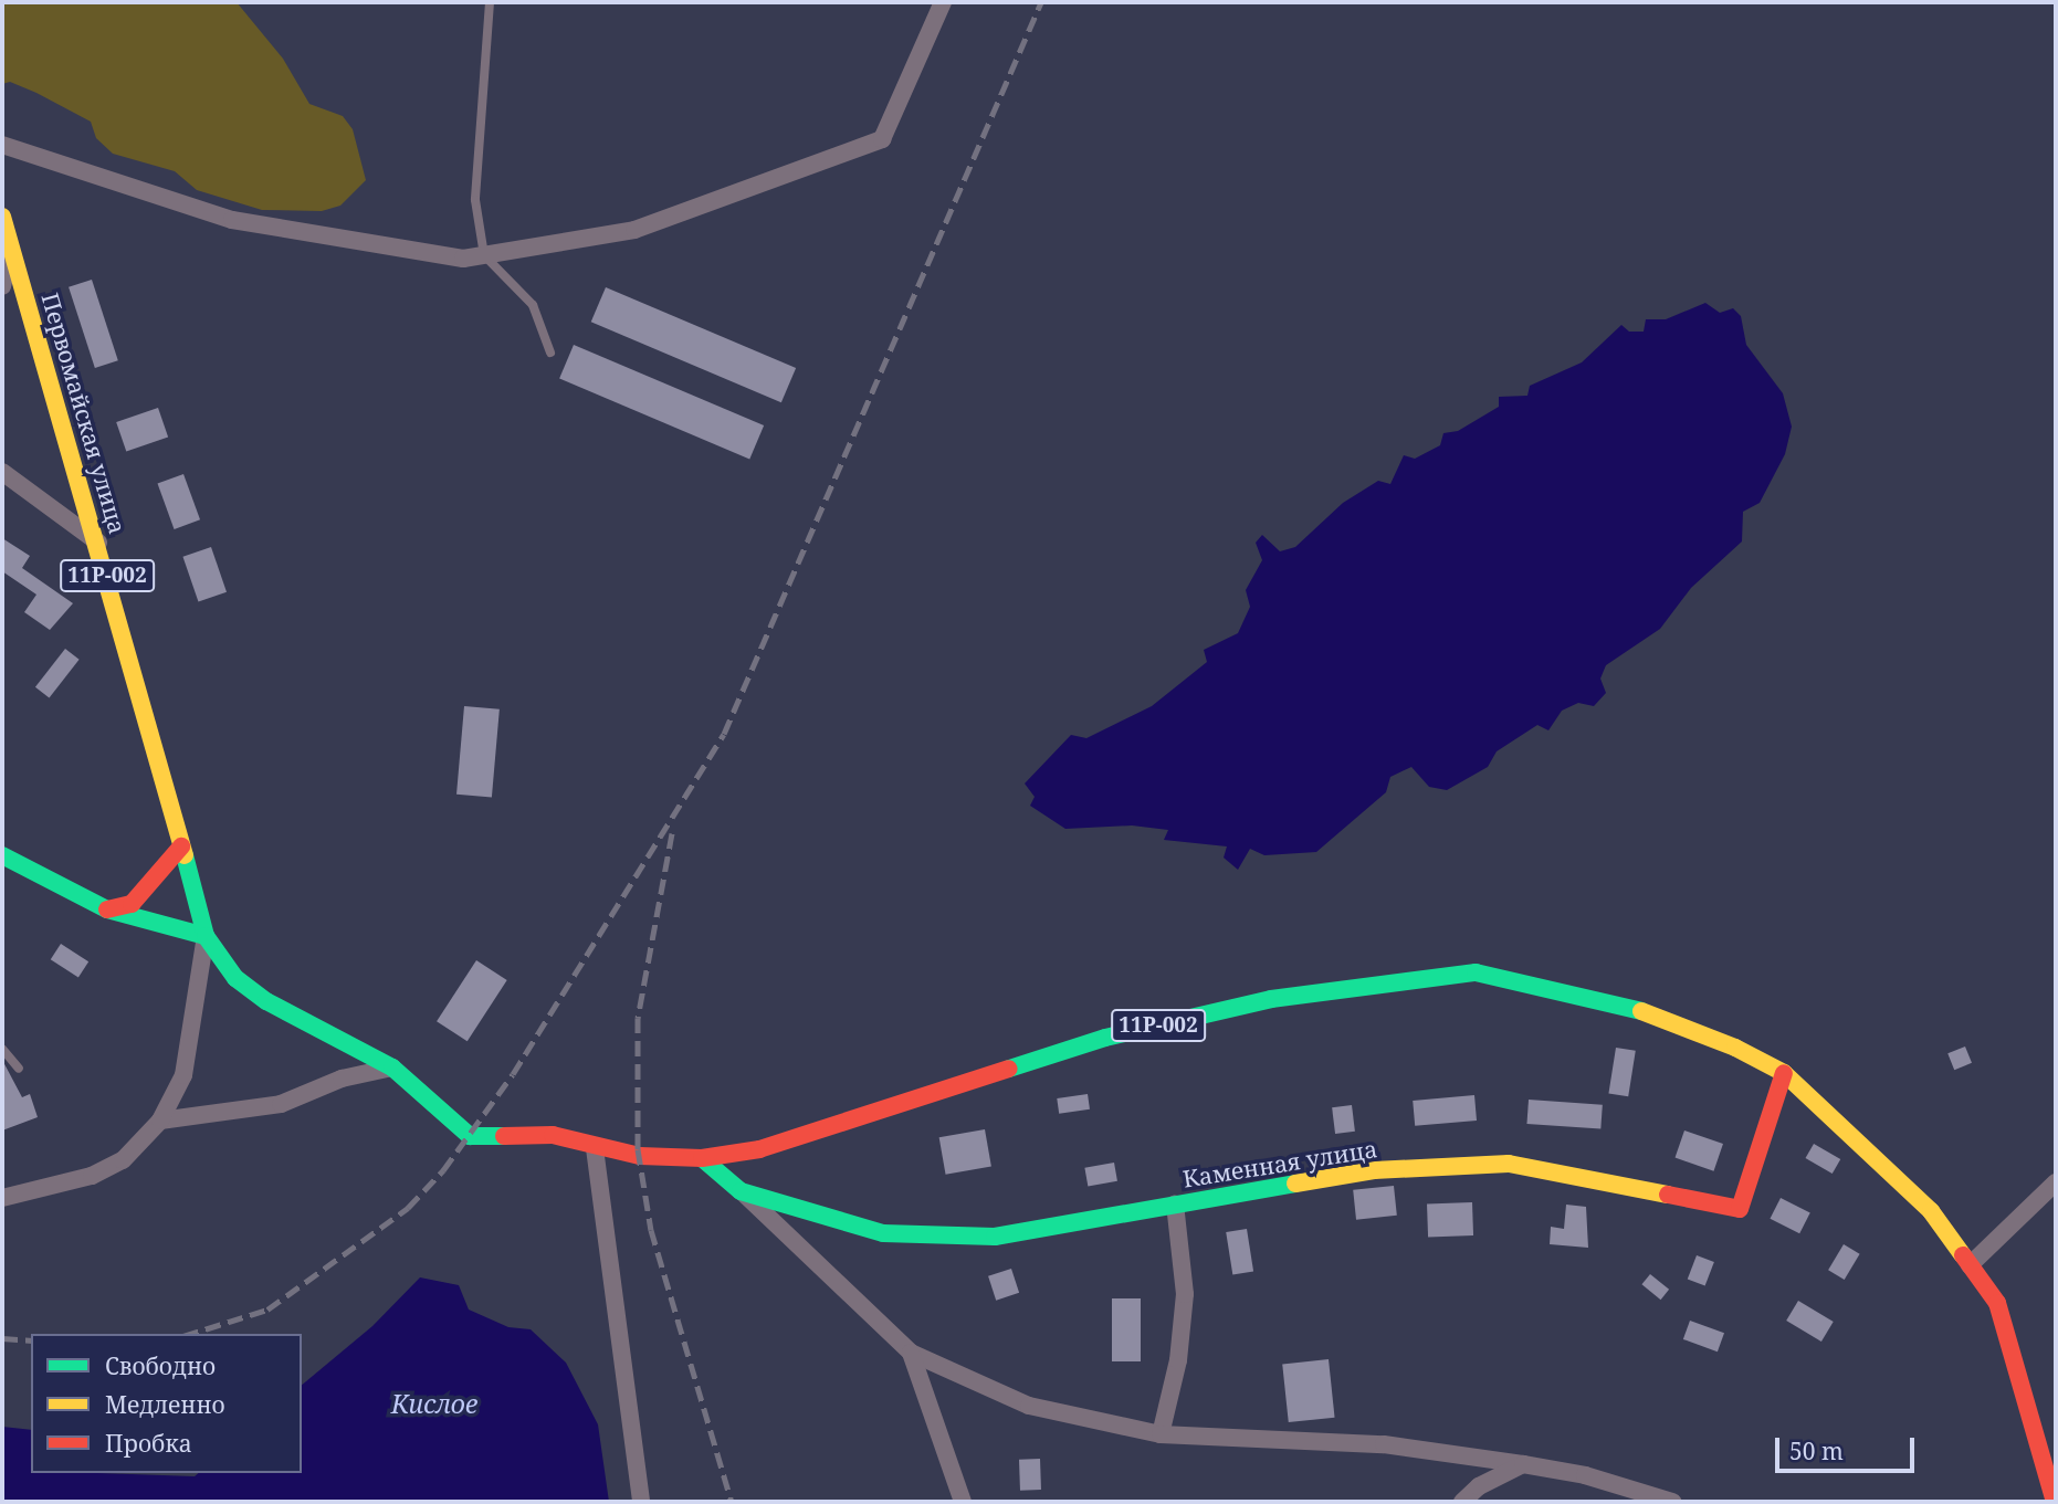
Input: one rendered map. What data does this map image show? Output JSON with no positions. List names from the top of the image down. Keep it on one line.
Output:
{"streets":{"main road":["Первомайская улица","11Р-002","Каменная улица"]},"crossings":[["Первомайская улица","11Р-002"],["11Р-002","Каменная улица"]],"water":["Кислое"],"legend":["Свободно","Медленно","Пробка"],"scale_bar":"50 m"}
